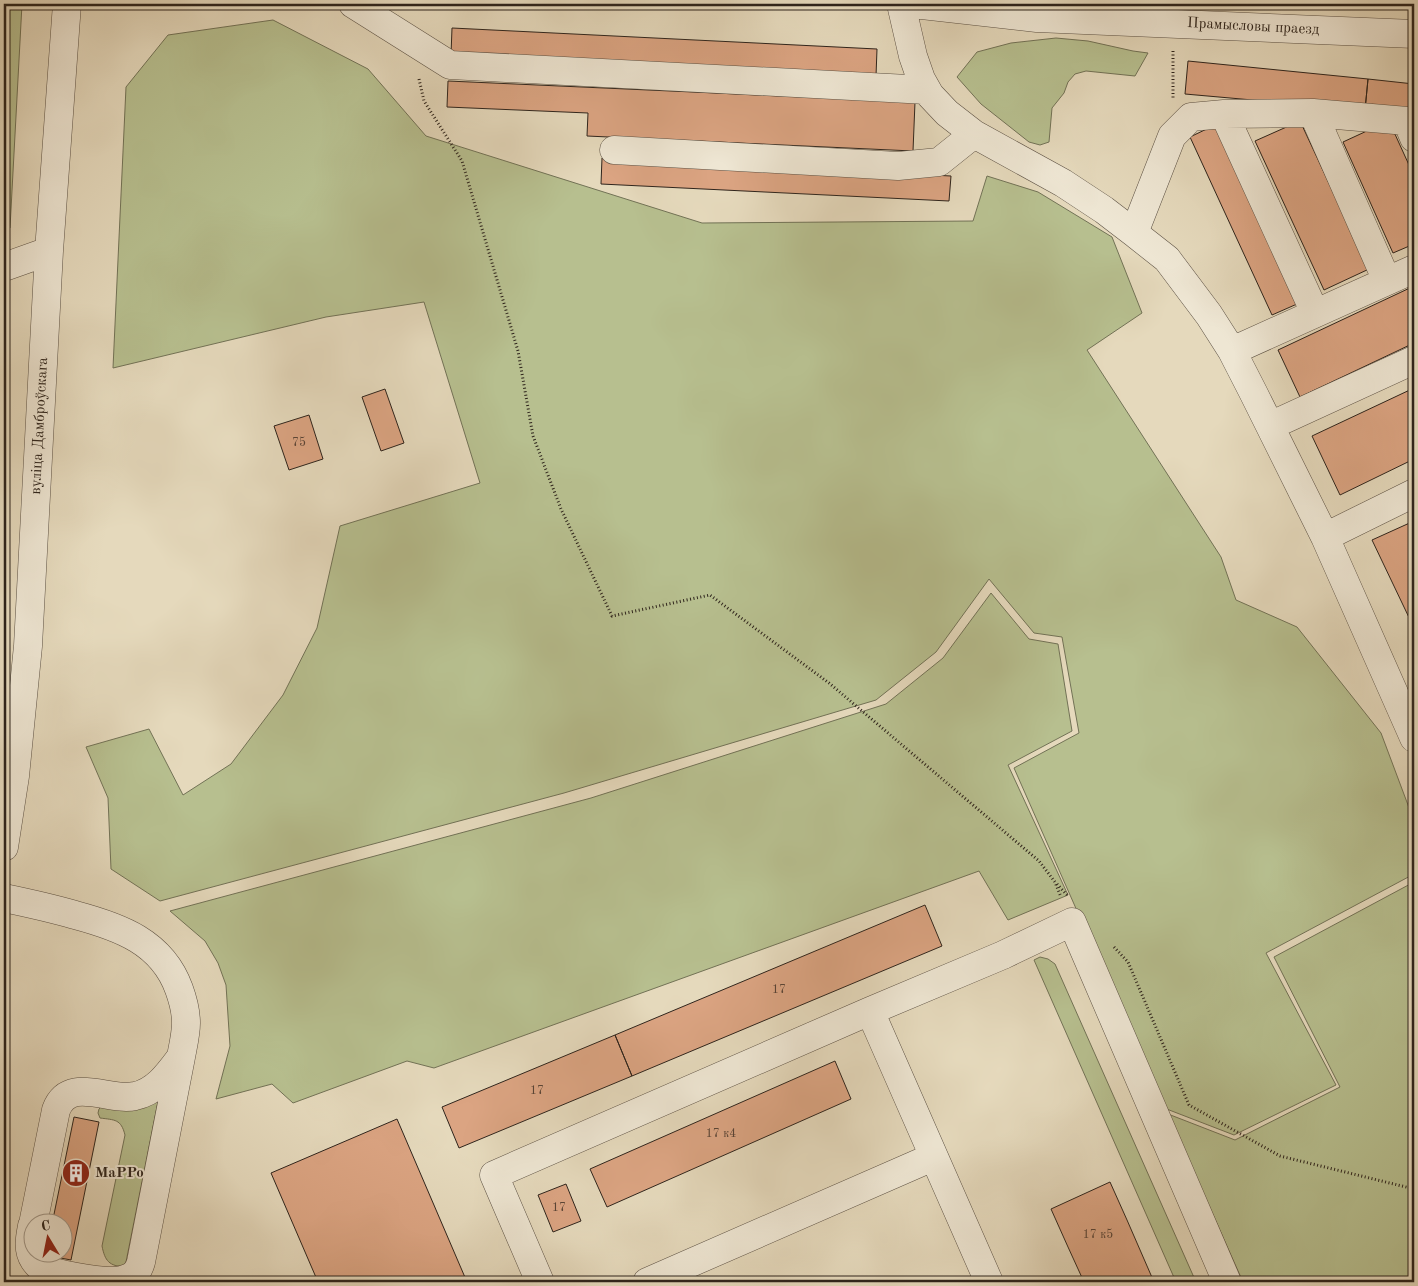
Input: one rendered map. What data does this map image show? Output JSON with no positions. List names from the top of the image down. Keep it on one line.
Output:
{"streets":{"street":["Прамысловы праезд","вуліца Дамброўскага"]},"places":{"building":["МаРРо"]},"house_numbers":["75","17","17","17 к4","17","17 к5"],"north":"top"}
